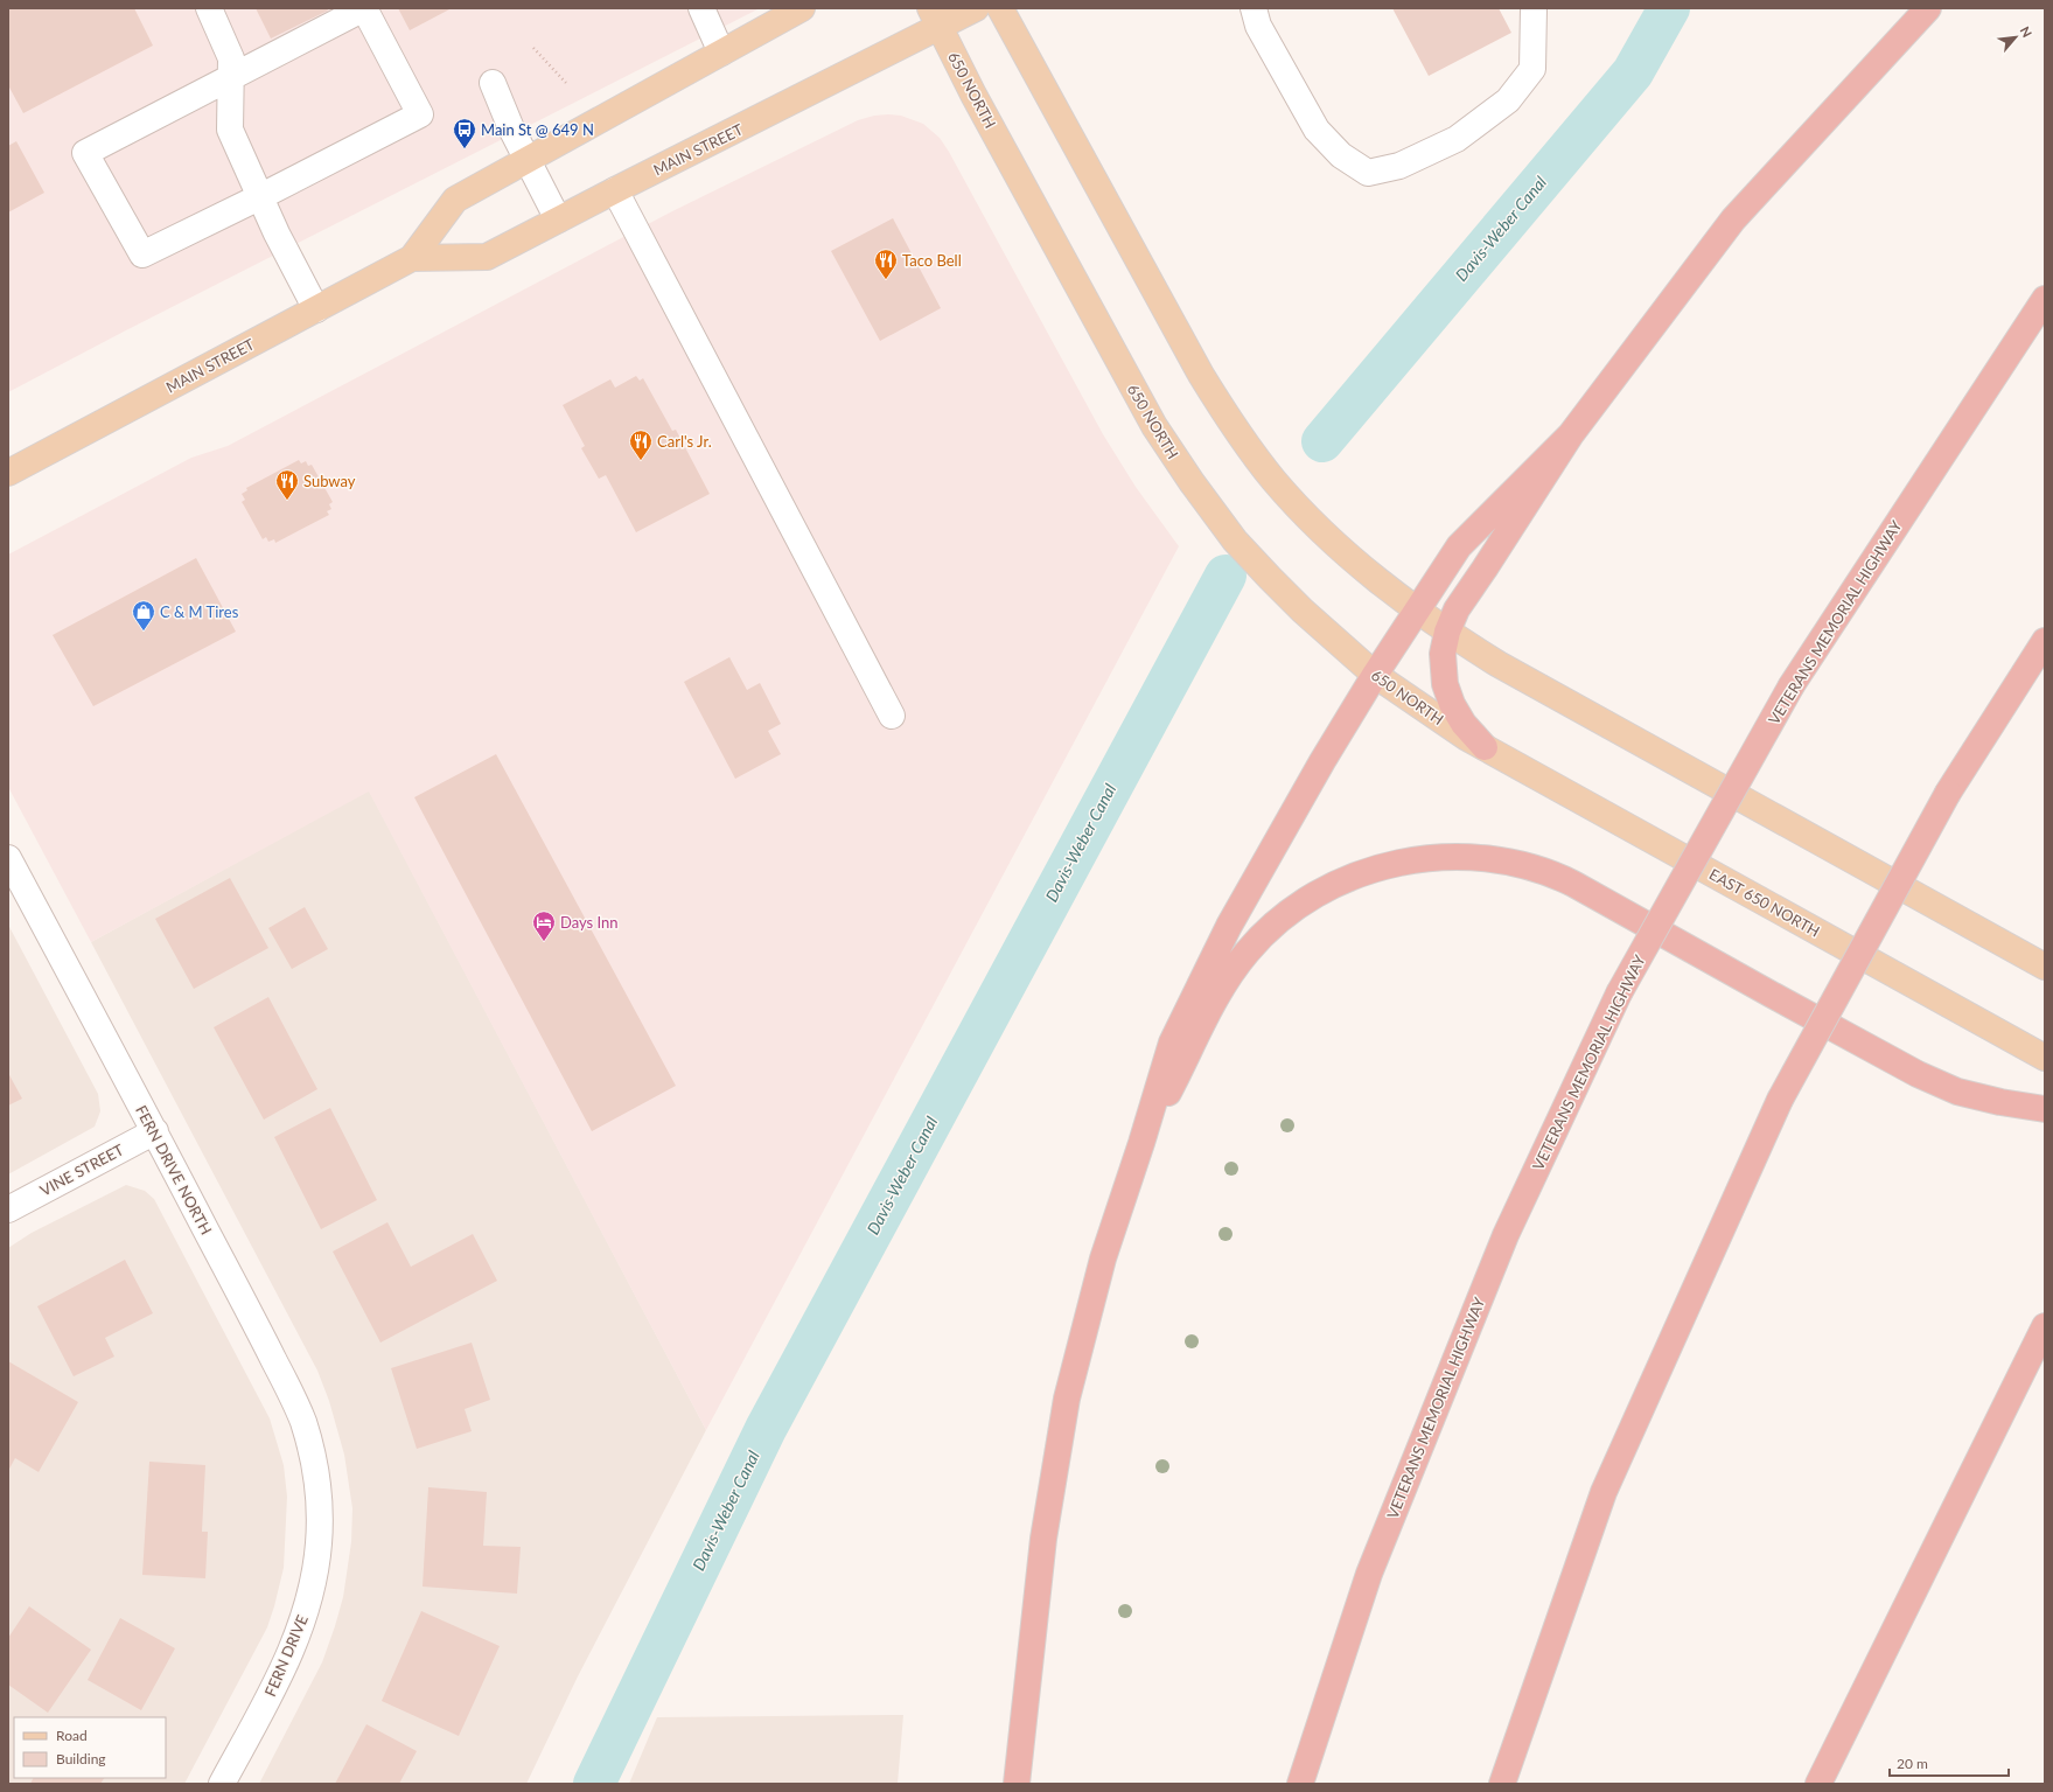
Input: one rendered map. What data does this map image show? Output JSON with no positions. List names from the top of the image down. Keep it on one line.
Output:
{"streets":{"highway":["VETERANS MEMORIAL HIGHWAY"],"main road":["650 NORTH","MAIN STREET","EAST 650 NORTH"],"street":["VINE STREET","FERN DRIVE NORTH","FERN DRIVE"]},"crossings":[["650 NORTH","MAIN STREET"],["650 NORTH","EAST 650 NORTH"],["VINE STREET","FERN DRIVE NORTH"],["FERN DRIVE NORTH","FERN DRIVE"]],"water":["Davis-Weber Canal"],"places":{"bus stop":["Main St @ 649 N"],"restaurant":["Taco Bell","Carl's Jr.","Subway"],"shop":["C & M Tires"],"hotel":["Days Inn"]},"legend":["Road","Building"],"scale_bar":"20 m","north":"top right"}
